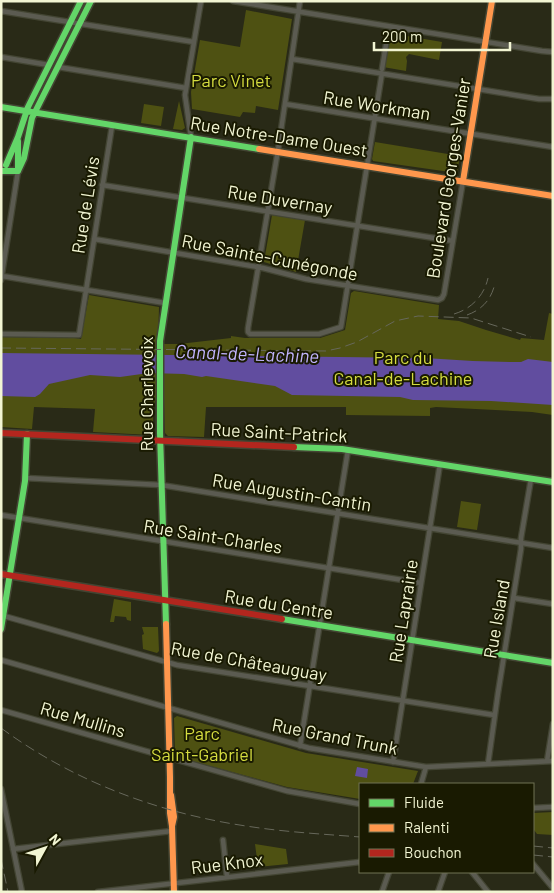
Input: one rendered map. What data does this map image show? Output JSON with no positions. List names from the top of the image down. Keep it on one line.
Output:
{"streets":{"street":["Rue Workman","Rue Notre-Dame Ouest","Boulevard Georges-Vanier","Rue Duvernay","Rue de Lévis","Rue Sainte-Cunégonde","Rue Charlevoix","Rue Saint-Patrick","Rue Augustin-Cantin","Rue Saint-Charles","Rue du Centre","Rue Laprairie","Rue Island","Rue de Châteauguay","Rue Mullins","Rue Grand Trunk","Rue Knox"]},"crossings":[["Rue Workman","Boulevard Georges-Vanier"],["Rue Notre-Dame Ouest","Boulevard Georges-Vanier"],["Rue Notre-Dame Ouest","Rue de Lévis"],["Rue Notre-Dame Ouest","Rue Charlevoix"],["Boulevard Georges-Vanier","Rue Duvernay"],["Boulevard Georges-Vanier","Rue Sainte-Cunégonde"],["Rue Duvernay","Rue de Lévis"],["Rue Duvernay","Rue Charlevoix"],["Rue de Lévis","Rue Sainte-Cunégonde"],["Rue Sainte-Cunégonde","Rue Charlevoix"],["Rue Charlevoix","Rue Saint-Patrick"],["Rue Charlevoix","Rue Augustin-Cantin"],["Rue Charlevoix","Rue Saint-Charles"],["Rue Charlevoix","Rue du Centre"],["Rue Charlevoix","Rue de Châteauguay"],["Rue Charlevoix","Rue Mullins"],["Rue Charlevoix","Rue Grand Trunk"],["Rue Charlevoix","Rue Knox"],["Rue Saint-Patrick","Rue Laprairie"],["Rue Saint-Patrick","Rue Island"],["Rue Augustin-Cantin","Rue Laprairie"],["Rue Augustin-Cantin","Rue Island"],["Rue Saint-Charles","Rue Laprairie"],["Rue du Centre","Rue Laprairie"],["Rue du Centre","Rue Island"],["Rue Laprairie","Rue de Châteauguay"],["Rue Laprairie","Rue Grand Trunk"],["Rue Island","Rue de Châteauguay"],["Rue Island","Rue Grand Trunk"]],"water":["Canal-de-Lachine"],"parks":["Parc Vinet","Parc du Canal-de-Lachine","Parc Saint-Gabriel"],"legend":["Fluide","Ralenti","Bouchon"],"scale_bar":"200 m","north":"top right"}
